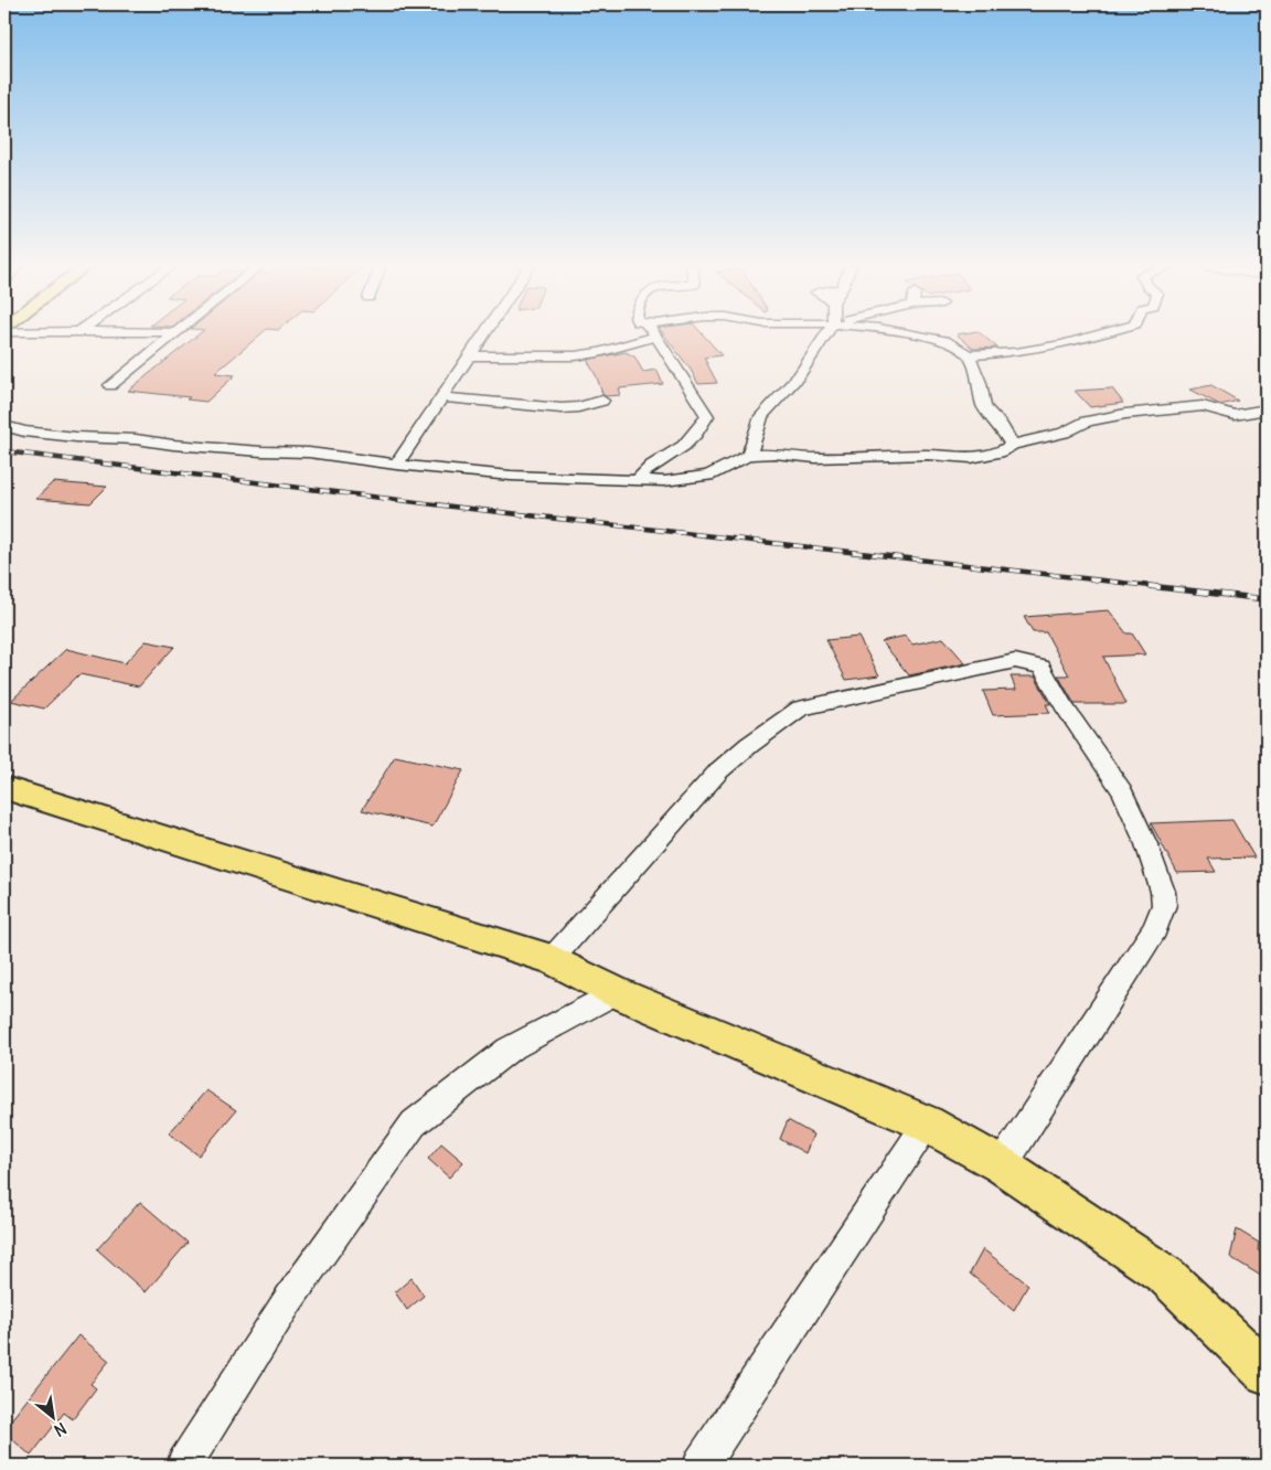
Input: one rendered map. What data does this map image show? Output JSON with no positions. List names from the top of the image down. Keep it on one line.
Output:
{"north":"bottom right"}
